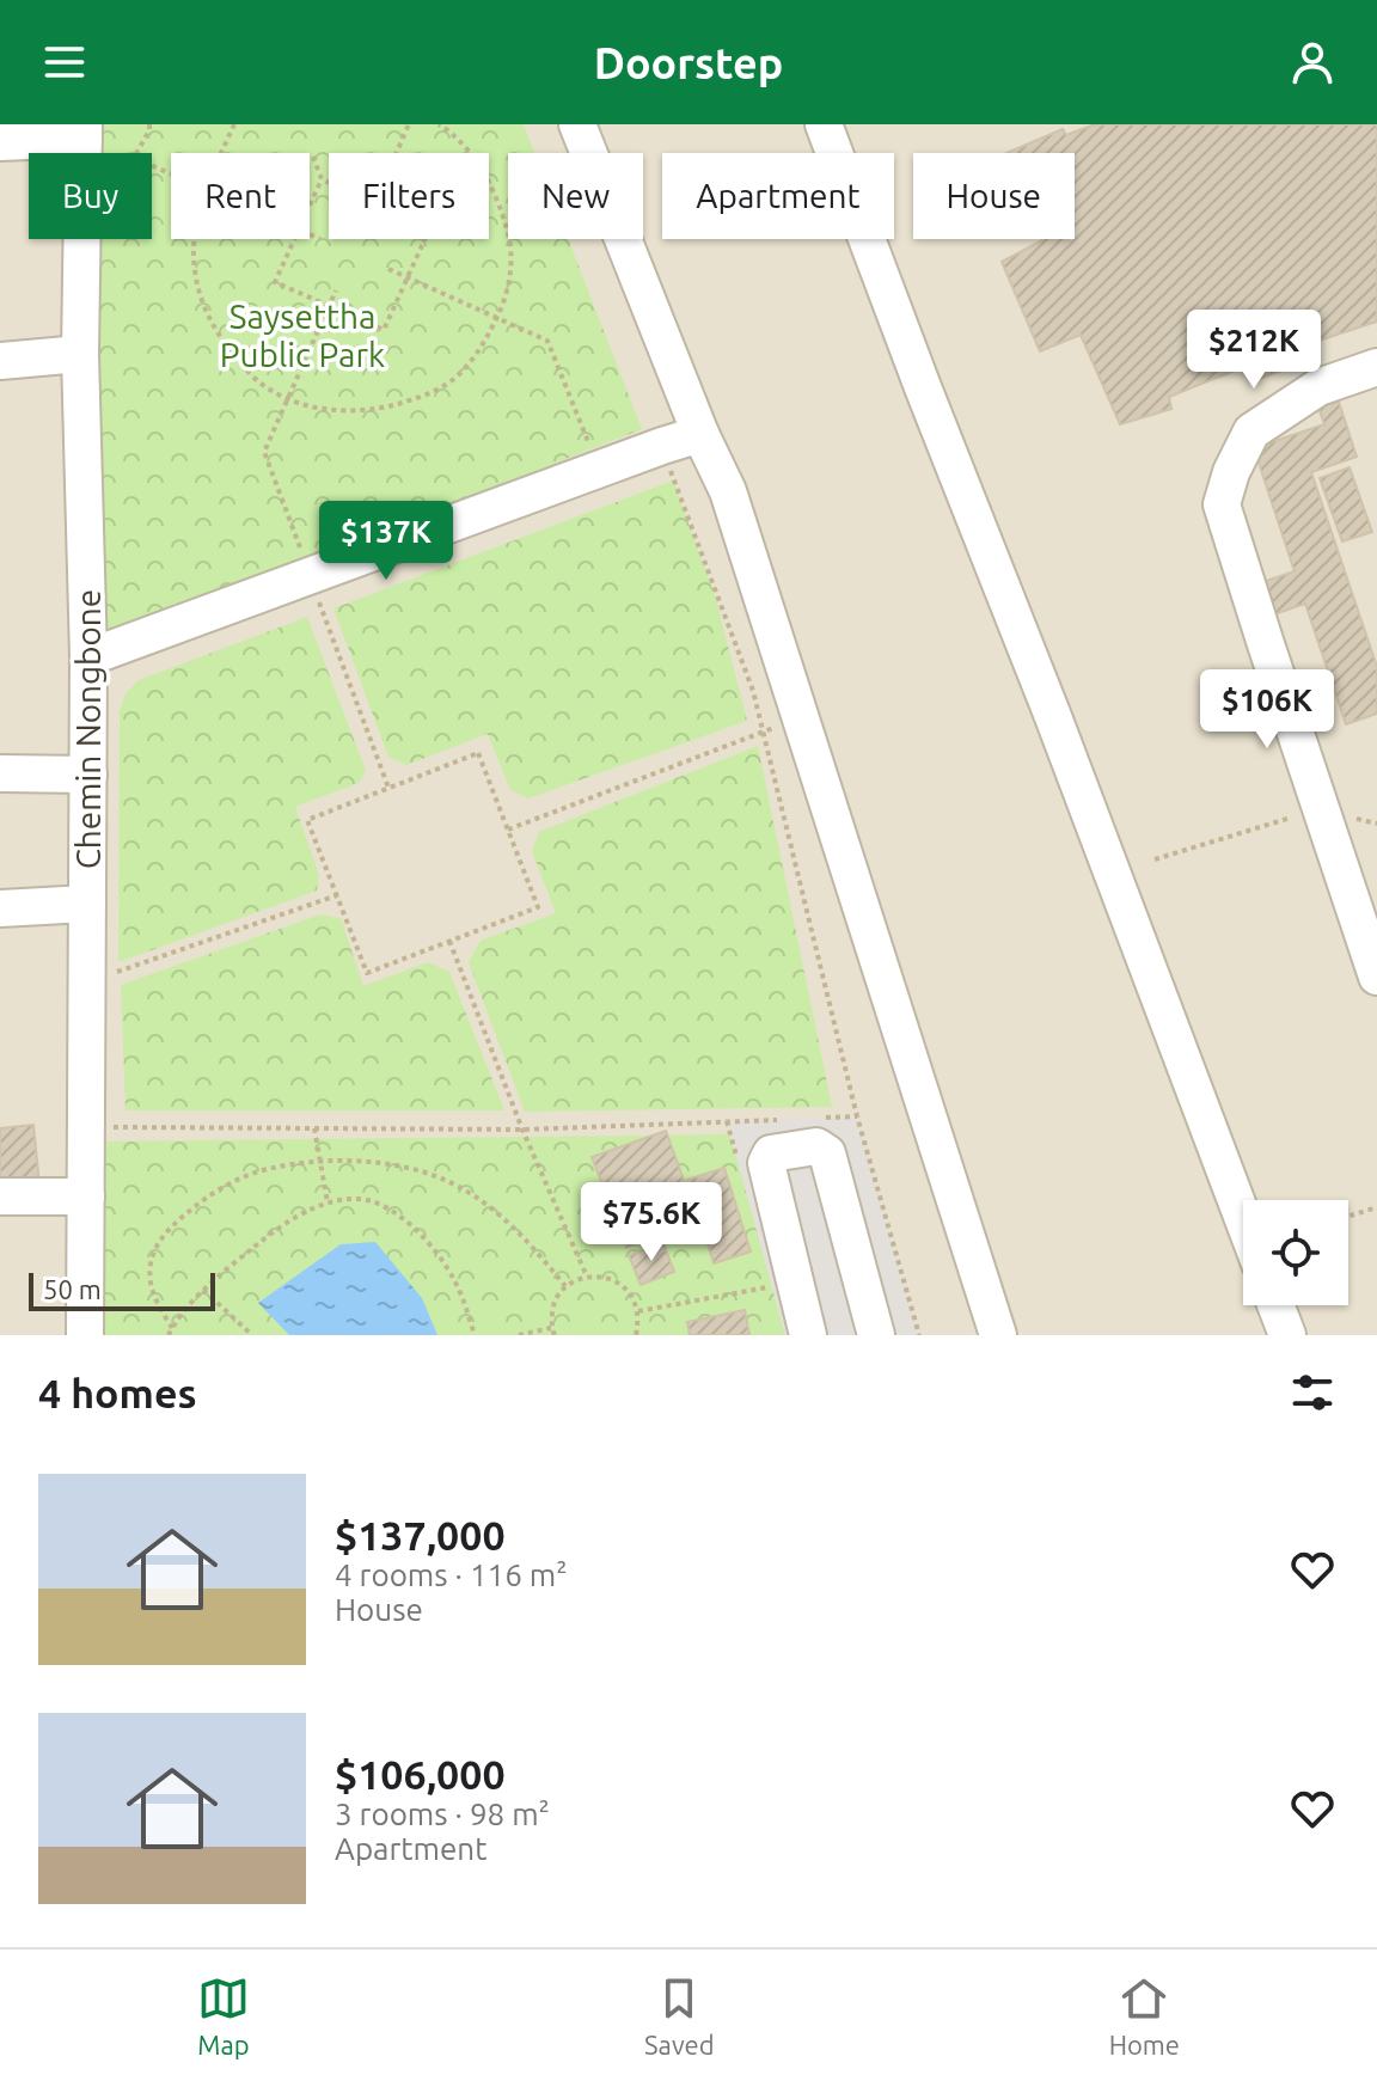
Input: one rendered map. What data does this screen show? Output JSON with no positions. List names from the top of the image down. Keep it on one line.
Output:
{"streets":{"street":["Chemin Nongbone"]},"parks":["Saysettha Public Park"],"scale_bar":"50 m","page":{"header":"Doorstep","chip":["Buy","Rent","Filters","New","Apartment","House"],"price":["$212K","$137K","$106K","$75.6K"],"scale":"50 m","heading":"4 homes","list":[{"name":"$137,000","note":"4 rooms · 116 m² · House"},{"name":"$106,000","note":"3 rooms · 98 m² · Apartment"}],"tabs":["Map","Saved","Home"]}}
